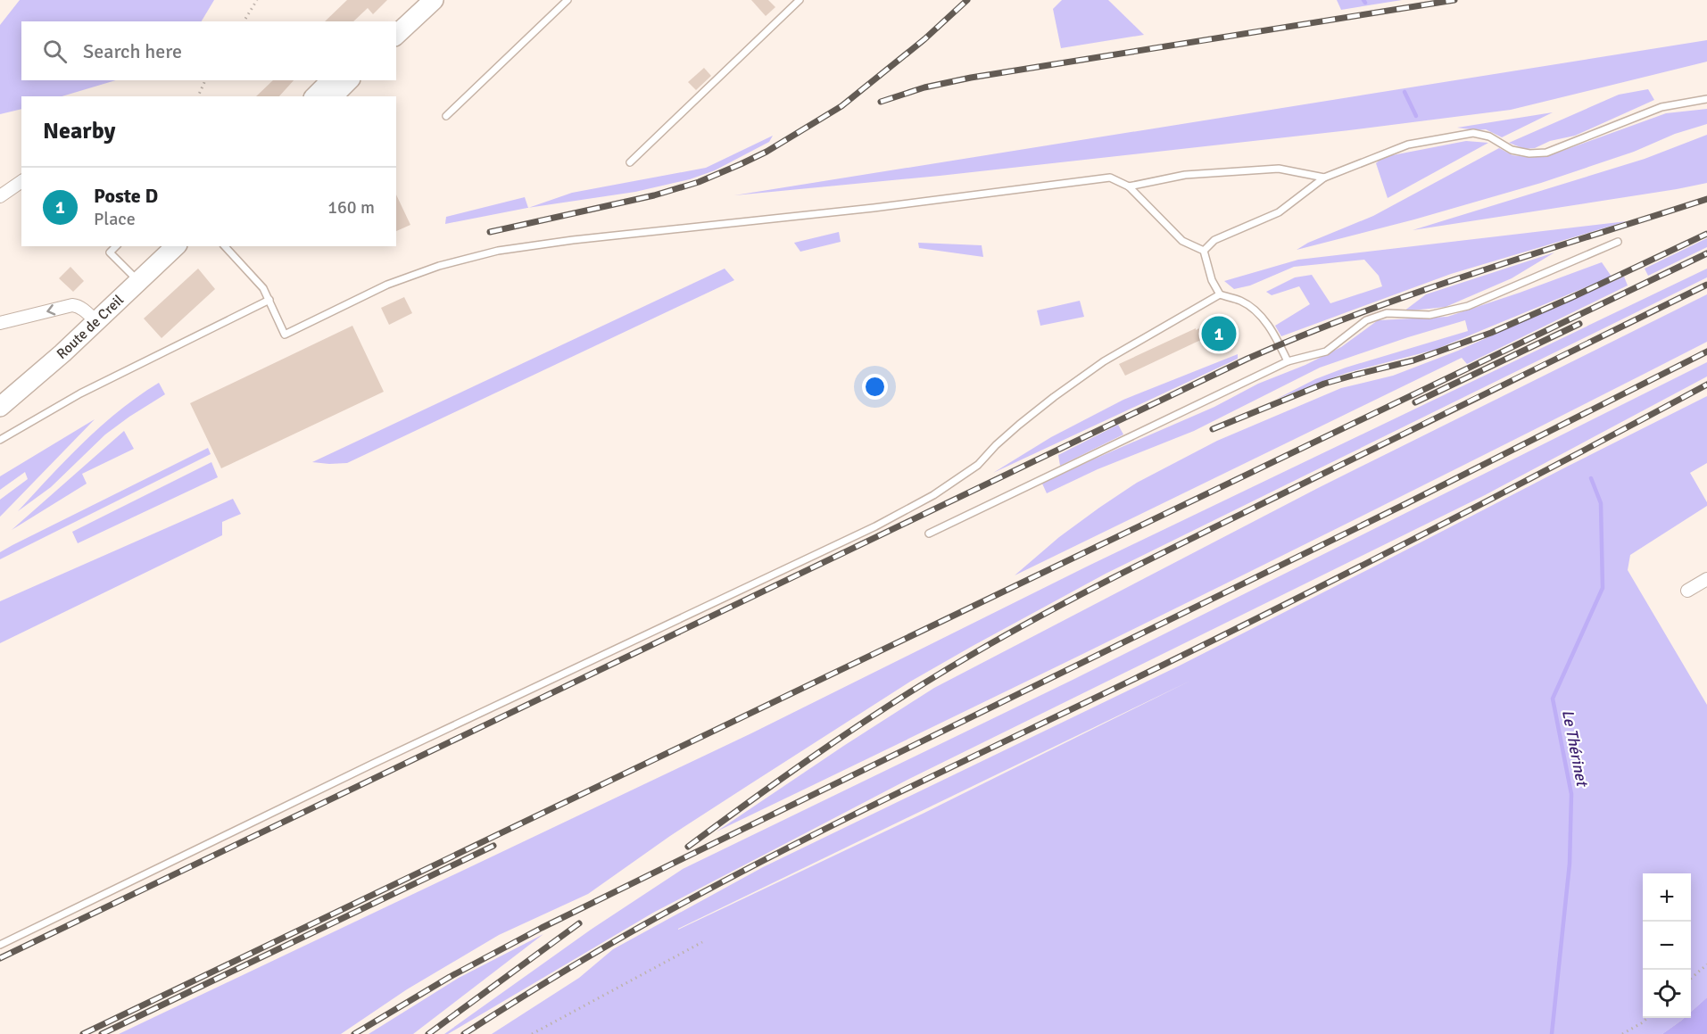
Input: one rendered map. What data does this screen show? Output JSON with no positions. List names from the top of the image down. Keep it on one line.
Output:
{"streets":{"main road":["Route de Creil"]},"water":["Le Thérinet"],"page":{"search":"Search here","heading":"Nearby","list":[{"mark":"1","name":"Poste D","note":"Place","value":"160 m"}],"pins":"1","map_buttons":["+","−"]}}
